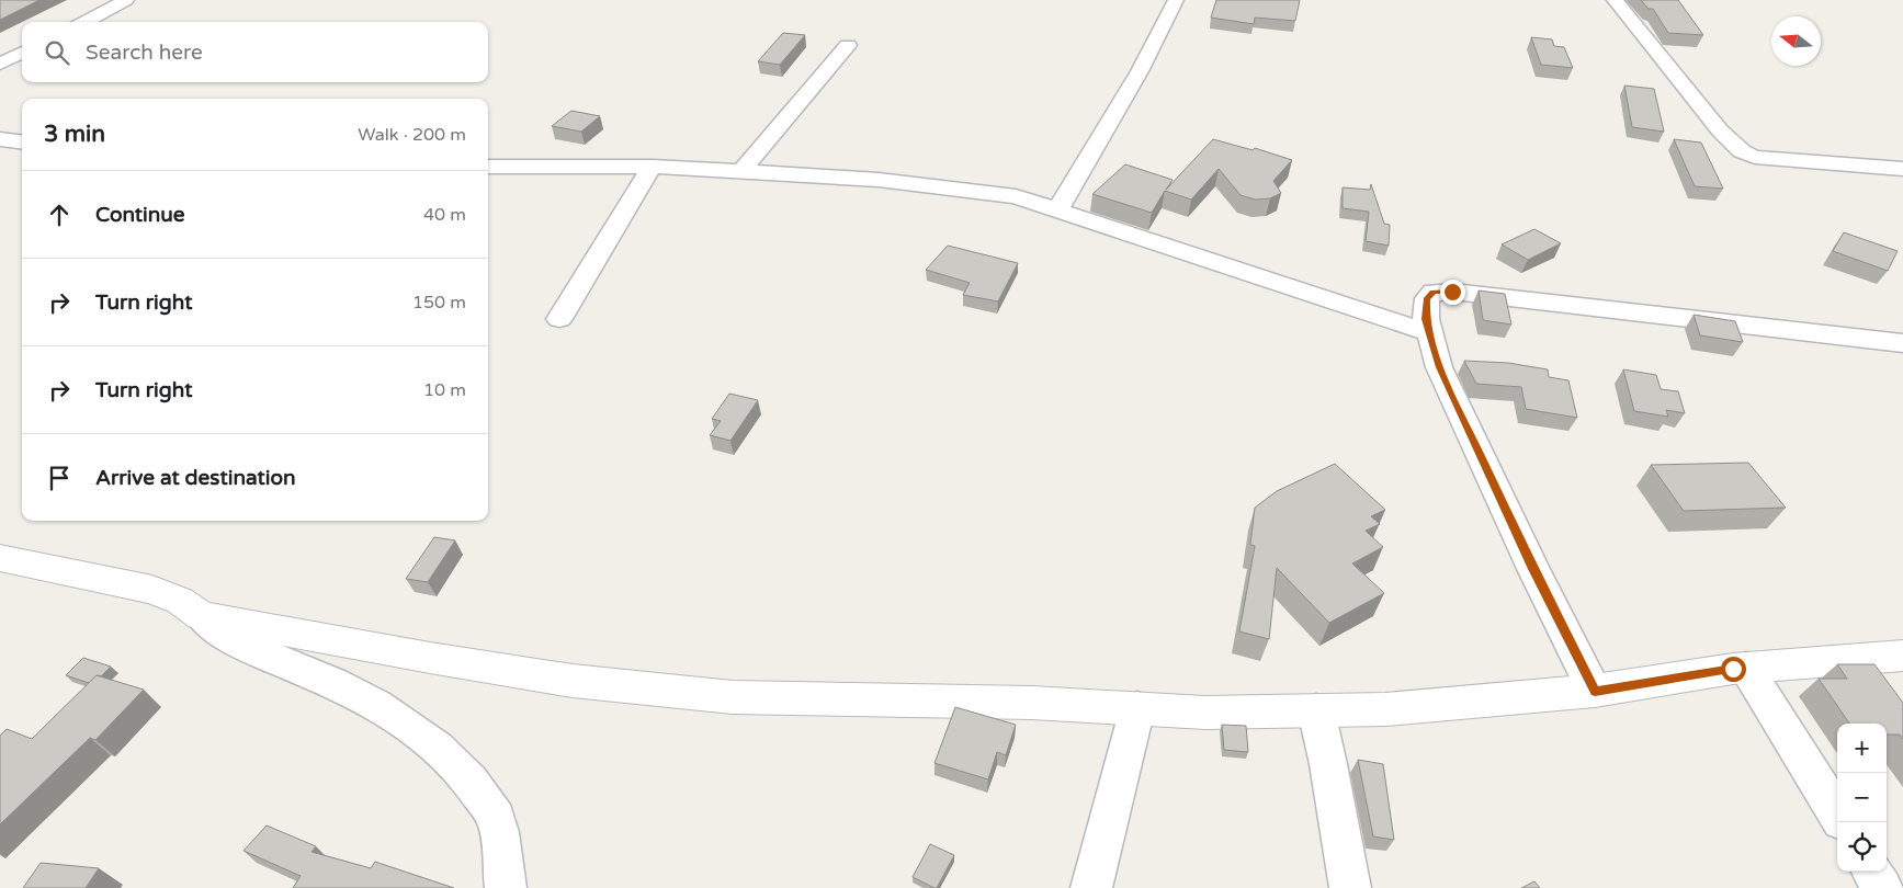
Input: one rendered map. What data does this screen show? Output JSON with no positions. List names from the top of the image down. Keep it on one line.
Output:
{"north":"left","page":{"search":"Search here","heading":["3 min","Walk · 200 m"],"list":[["Continue","40 m"],["Turn right","150 m"],["Turn right","10 m"],"Arrive at destination"],"map_buttons":["+","−"]}}
